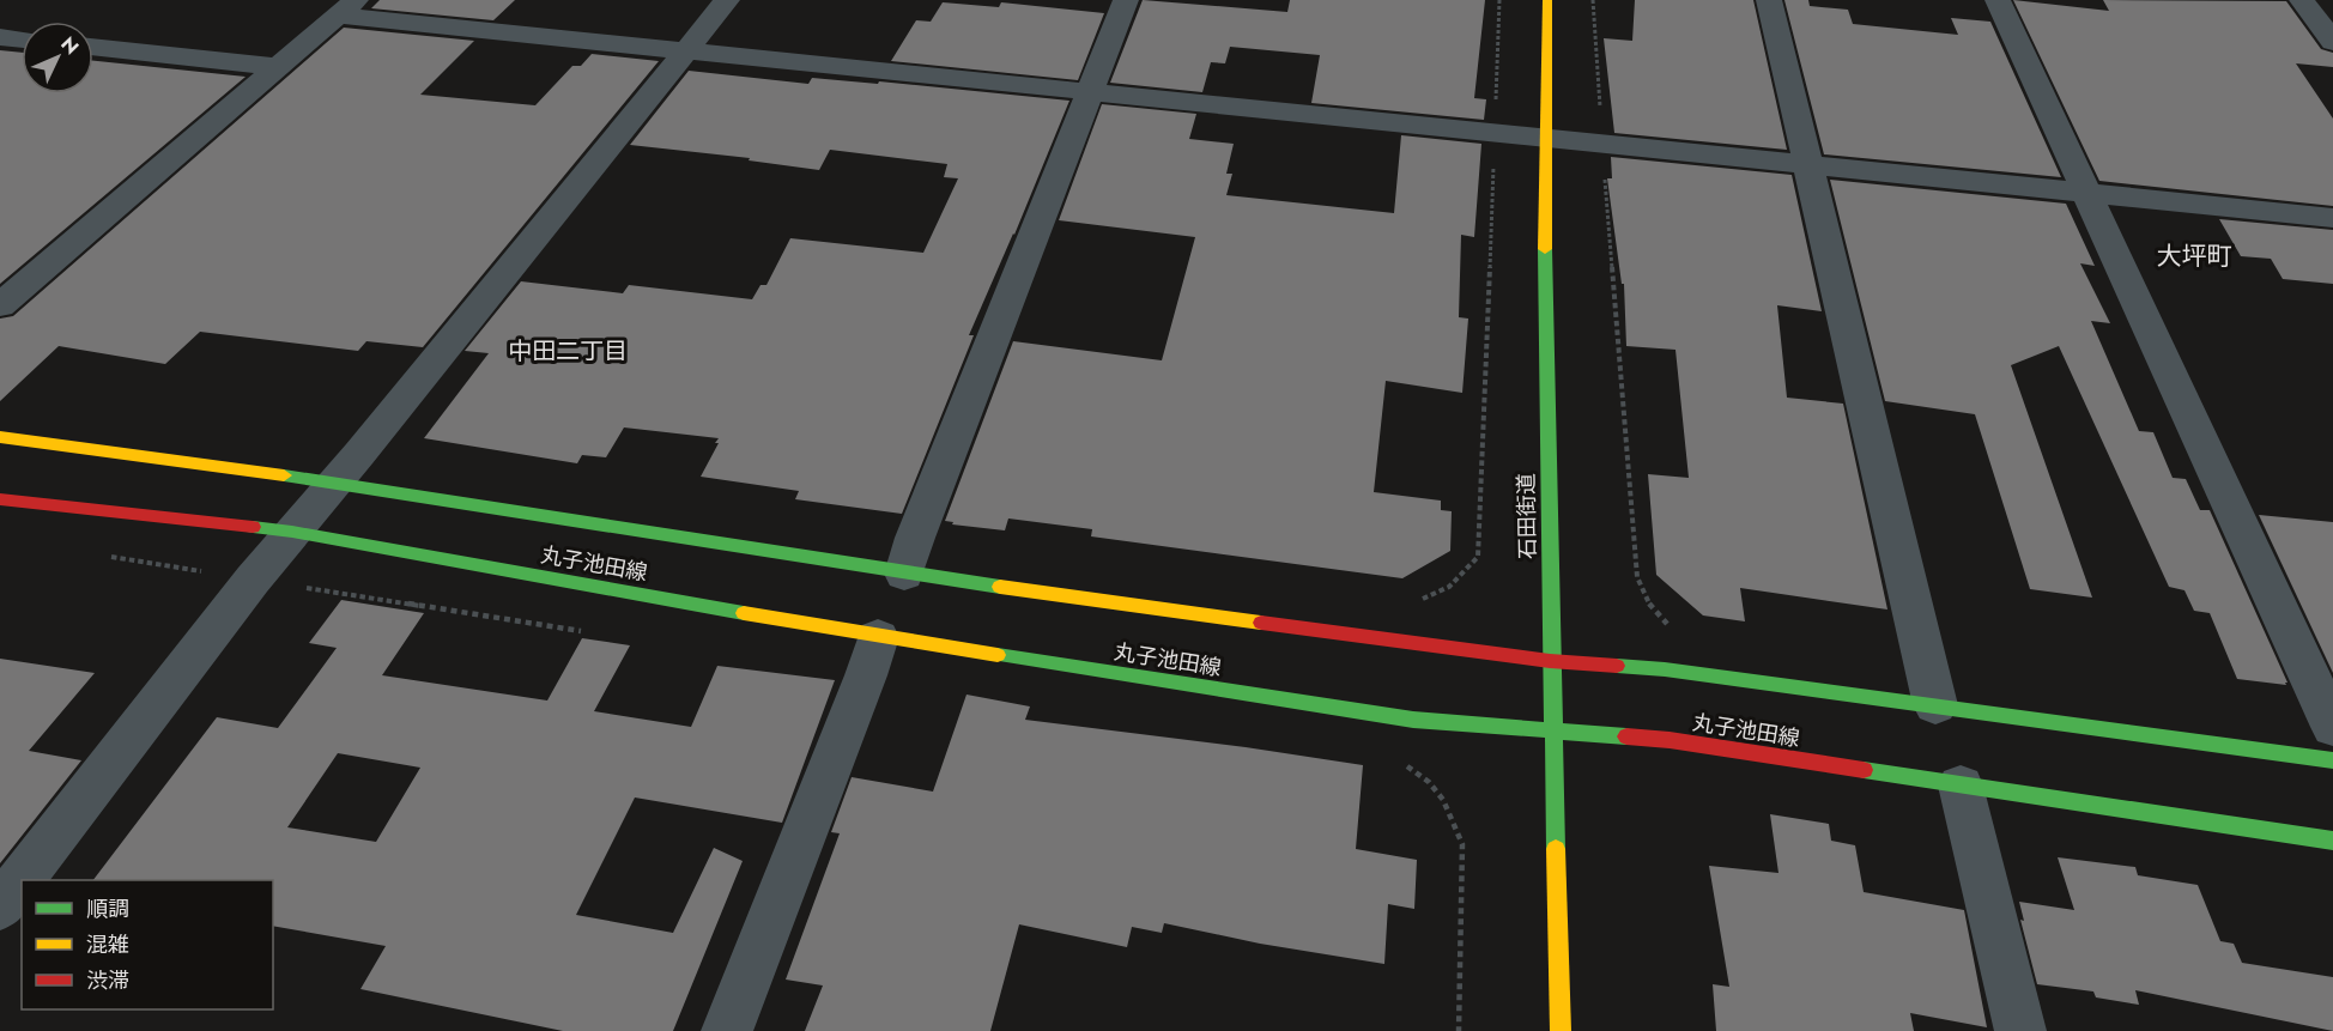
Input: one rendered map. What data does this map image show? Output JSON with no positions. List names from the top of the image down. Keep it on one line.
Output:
{"streets":{"street":["石田街道","丸子池田線"]},"crossings":[["石田街道","丸子池田線"]],"districts":["大坪町","中田二丁目"],"legend":["順調","混雑","渋滞"],"north":"top right"}
